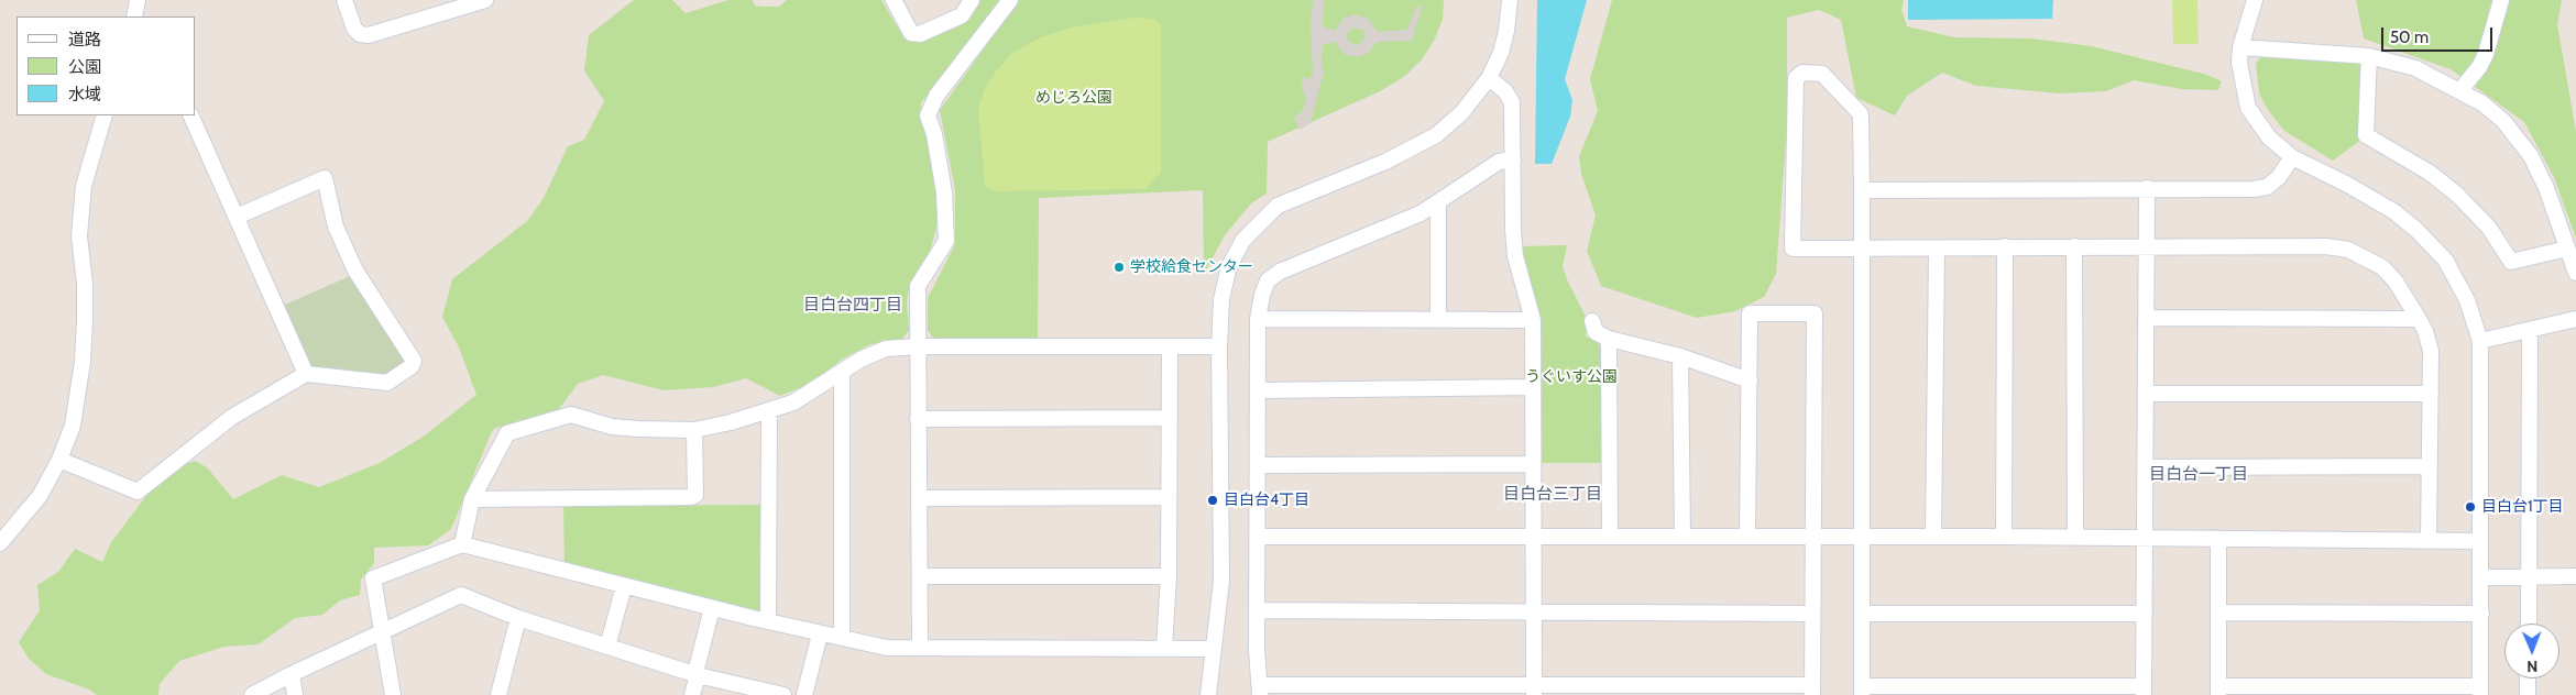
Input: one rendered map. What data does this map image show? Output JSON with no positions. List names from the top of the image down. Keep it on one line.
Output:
{"districts":["目白台四丁目","目白台一丁目","目白台三丁目"],"parks":["めじろ公園","うぐいす公園"],"places":["学校給食センター","目白台4丁目","目白台1丁目"],"legend":["道路","公園","水域"],"scale_bar":"50 m","north":"bottom"}
